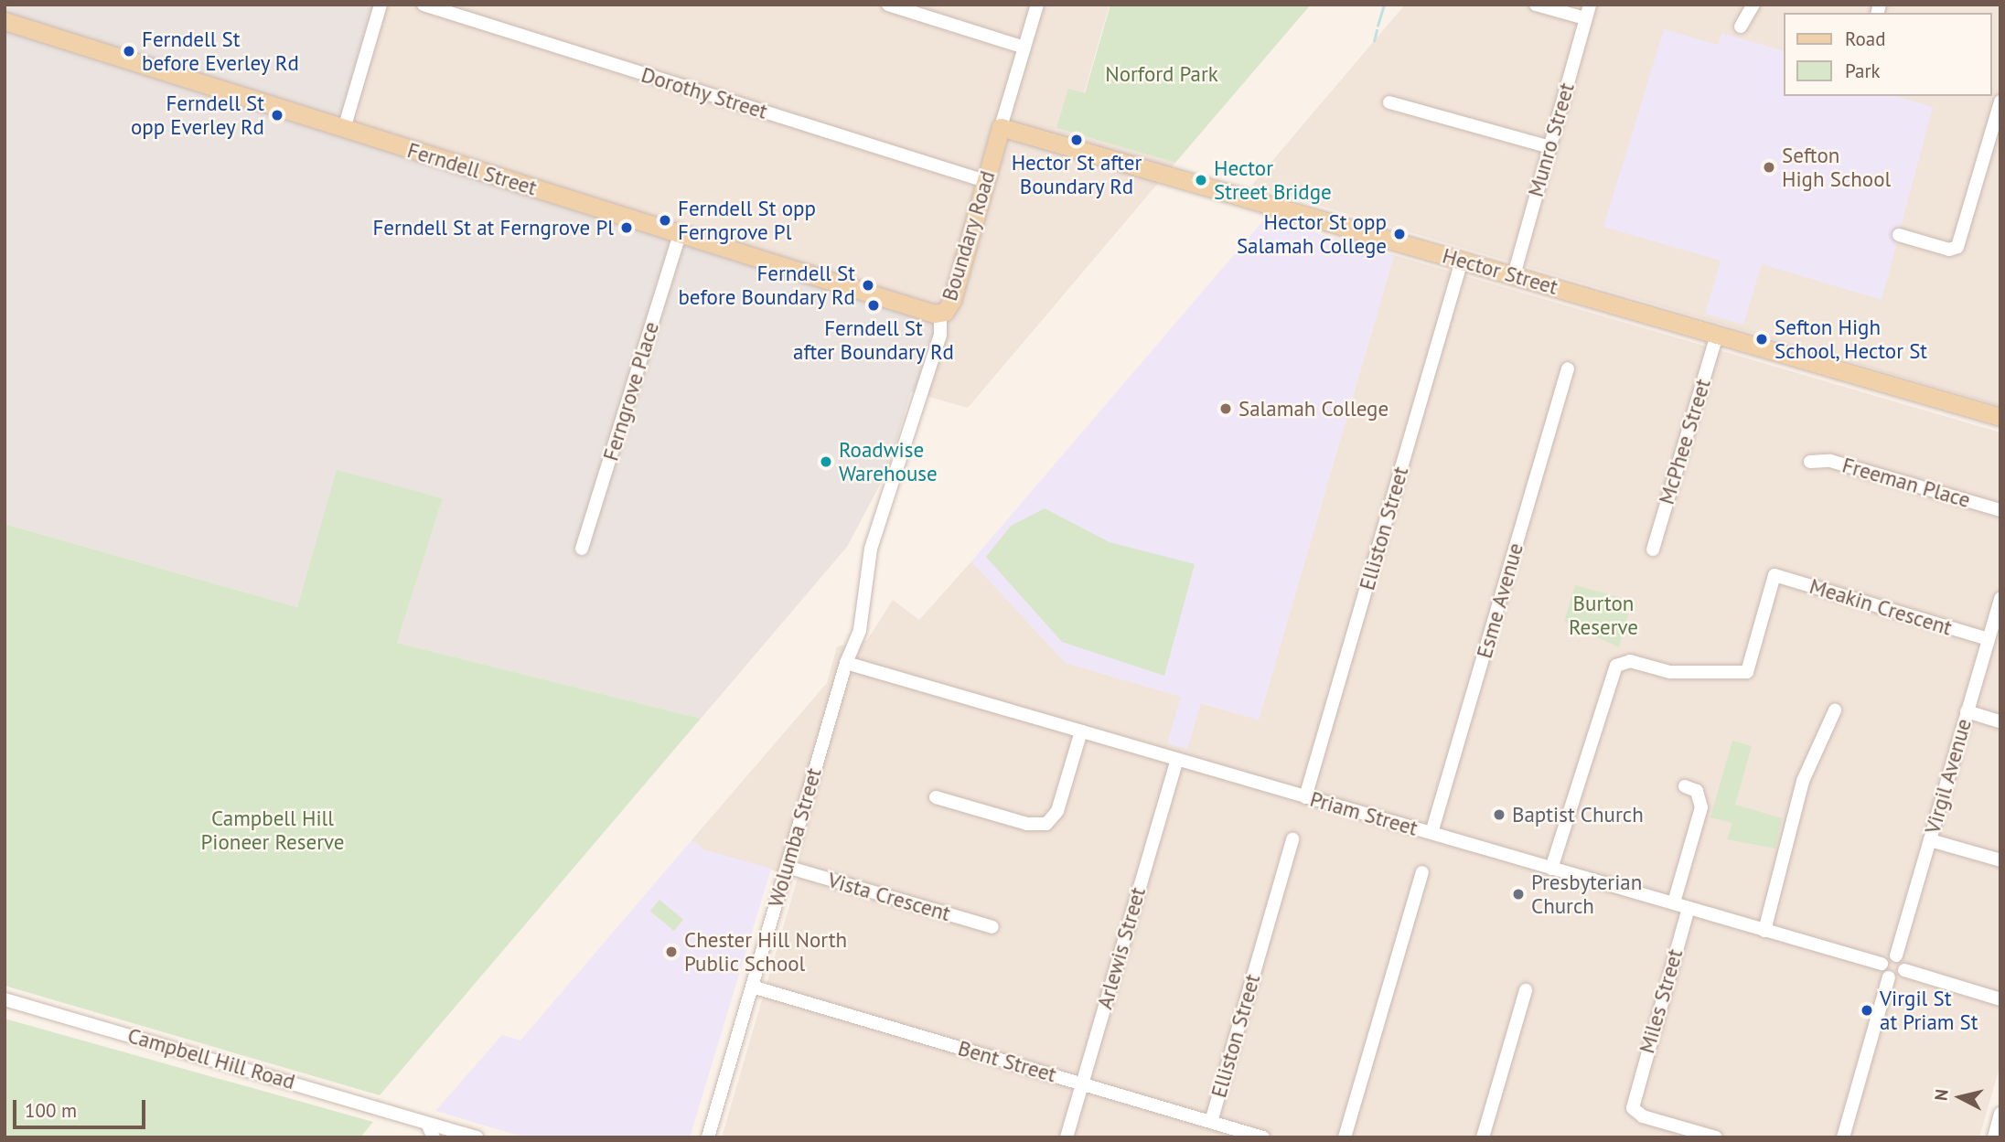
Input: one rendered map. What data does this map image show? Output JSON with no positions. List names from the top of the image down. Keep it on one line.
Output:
{"streets":{"main road":["Ferndell Street","Boundary Road","Hector Street"],"street":["Dorothy Street","Munro Street","Ferngrove Place","McPhee Street","Freeman Place","Elliston Street","Esme Avenue","Meakin Crescent","Virgil Avenue","Priam Street","Wolumba Street","Vista Crescent","Arlewis Street","Miles Street","Campbell Hill Road","Bent Street"]},"crossings":[["Dorothy Street","Boundary Road"],["Munro Street","Hector Street"],["Ferndell Street","Boundary Road"],["Ferndell Street","Ferngrove Place"],["Boundary Road","Hector Street"],["Boundary Road","Wolumba Street"],["Hector Street","McPhee Street"],["Hector Street","Elliston Street"],["Elliston Street","Priam Street"],["Elliston Street","Bent Street"],["Esme Avenue","Priam Street"],["Meakin Crescent","Virgil Avenue"],["Meakin Crescent","Priam Street"],["Virgil Avenue","Priam Street"],["Priam Street","Wolumba Street"],["Priam Street","Arlewis Street"],["Priam Street","Miles Street"],["Wolumba Street","Vista Crescent"],["Wolumba Street","Bent Street"],["Arlewis Street","Bent Street"]],"parks":["Norford Park","Burton Reserve","Campbell Hill Pioneer Reserve"],"places":["Ferndell St before Everley Rd","Ferndell St opp Everley Rd","Hector St after Boundary Rd","Sefton High School","Hector Street Bridge","Ferndell St opp Ferngrove Pl","Ferndell St at Ferngrove Pl","Hector St opp Salamah College","Ferndell St before Boundary Rd","Ferndell St after Boundary Rd","Sefton High School, Hector St","Salamah College","Roadwise Warehouse","Baptist Church","Presbyterian Church","Chester Hill North Public School","Virgil St at Priam St"],"legend":["Road","Park"],"scale_bar":"100 m","north":"left"}
